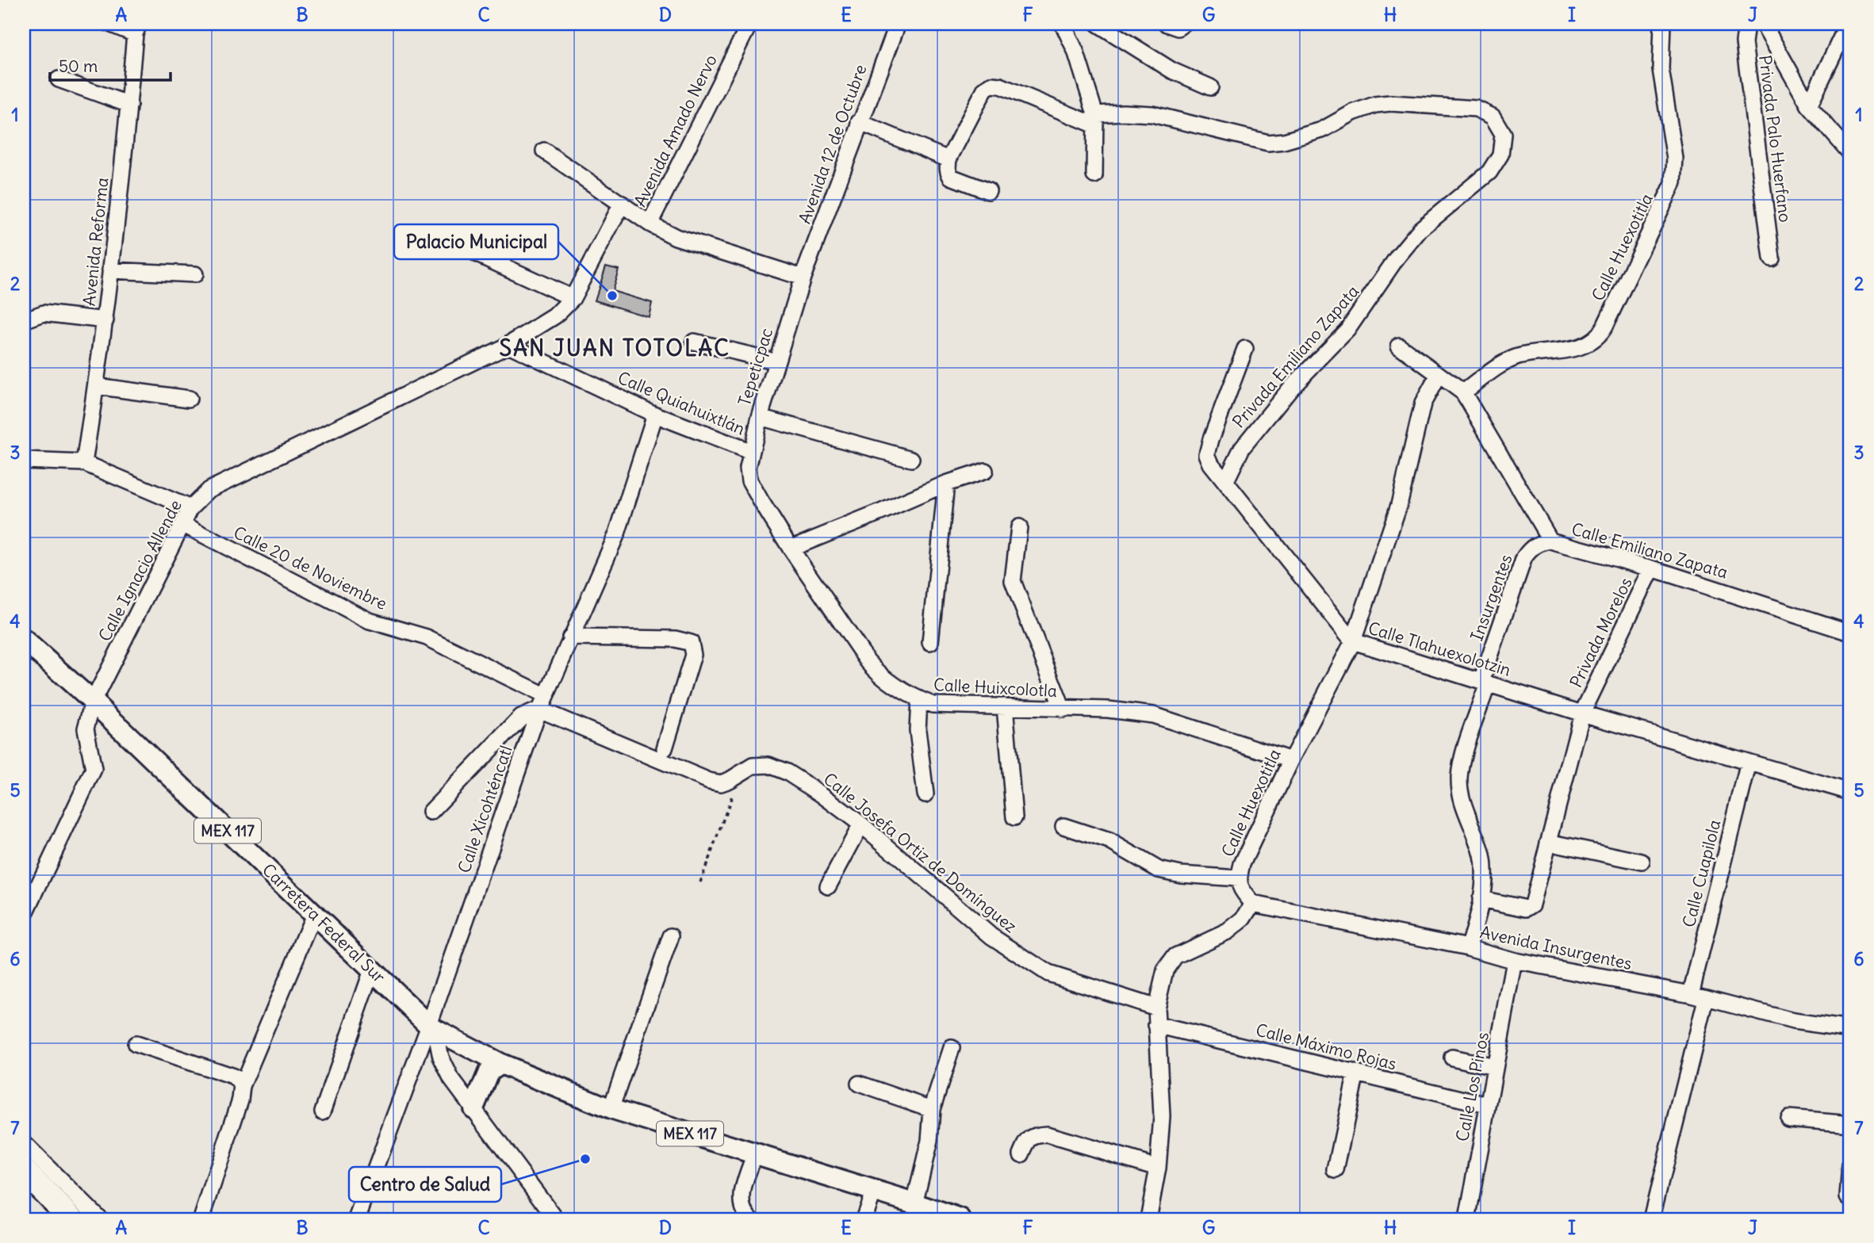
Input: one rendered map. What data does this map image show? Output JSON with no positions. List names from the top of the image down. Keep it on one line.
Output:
{"streets":{"main road":["MEX 117","Carretera Federal Sur"],"street":["Avenida Amado Nervo","Privada Palo Huerfano","Avenida 12 de Octubre","Avenida Reforma","Calle Huexotitla","Privada Emiliano Zapata","Tepeticpac","Calle Quiahuixtlán","Calle Emiliano Zapata","Calle 20 de Noviembre","Calle Ignacio Allende","Insurgentes","Privada Morelos","Calle Tlahuexolotzin","Calle Huixcolotla","Calle Xicohténcatl","Calle Josefa Ortiz de Domínguez","Calle Cuapilola","Avenida Insurgentes","Calle Máximo Rojas","Calle Los Pinos"]},"crossings":[["Avenida 12 de Octubre","Tepeticpac"],["Calle Huexotitla","Calle Emiliano Zapata"],["Calle Huexotitla","Calle Tlahuexolotzin"],["Calle Huexotitla","Calle Huixcolotla"],["Calle Huexotitla","Avenida Insurgentes"],["Privada Emiliano Zapata","Calle Tlahuexolotzin"],["Tepeticpac","Calle Quiahuixtlán"],["Tepeticpac","Calle Huixcolotla"],["Calle Quiahuixtlán","Calle Ignacio Allende"],["Calle Quiahuixtlán","Calle Xicohténcatl"],["Calle Emiliano Zapata","Insurgentes"],["Calle Emiliano Zapata","Privada Morelos"],["Calle 20 de Noviembre","Calle Ignacio Allende"],["Calle 20 de Noviembre","Calle Xicohténcatl"],["Calle Ignacio Allende","Carretera Federal Sur"],["Insurgentes","Privada Morelos"],["Insurgentes","Calle Tlahuexolotzin"],["Insurgentes","Avenida Insurgentes"],["Privada Morelos","Calle Tlahuexolotzin"],["Calle Tlahuexolotzin","Calle Cuapilola"],["Calle Xicohténcatl","MEX 117"],["Calle Xicohténcatl","Carretera Federal Sur"],["MEX 117","Carretera Federal Sur"],["Calle Cuapilola","Avenida Insurgentes"],["Avenida Insurgentes","Calle Los Pinos"],["Calle Máximo Rojas","Calle Los Pinos"]],"districts":["SAN JUAN TOTOLAC"],"places":["Palacio Municipal","Centro de Salud"],"scale_bar":"50 m","grid":{"columns":["A","B","C","D","E","F","G","H","I","J"],"rows":["1","2","3","4","5","6","7"]}}
